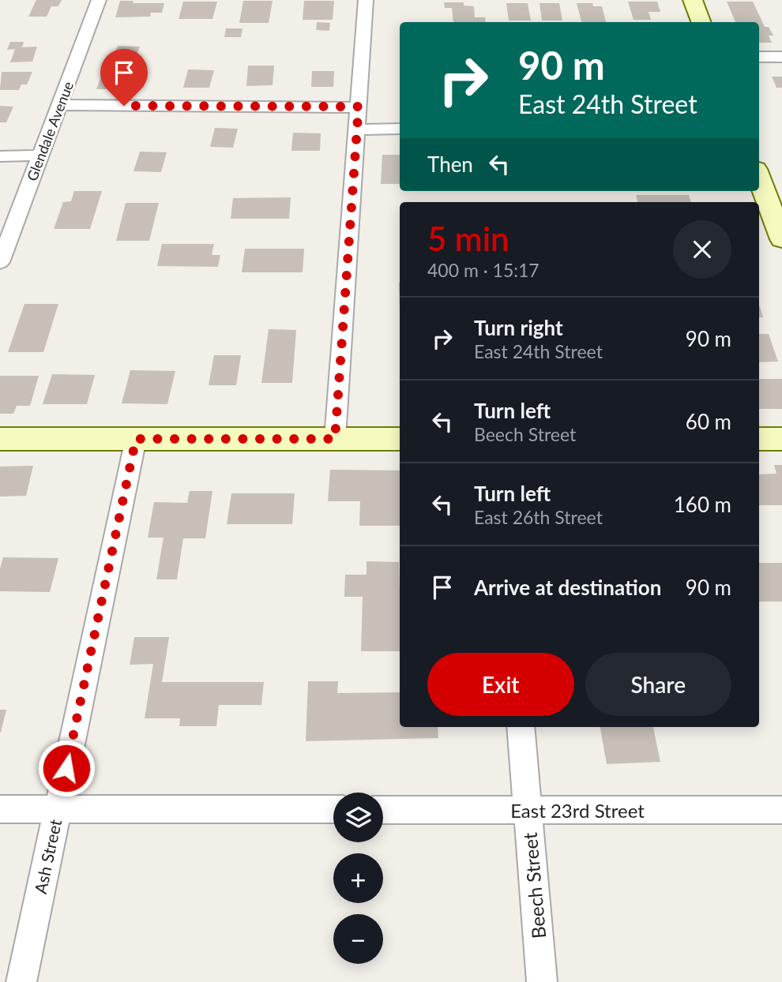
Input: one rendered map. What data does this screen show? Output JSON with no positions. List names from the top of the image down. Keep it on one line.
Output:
{"streets":{"street":["Glendale Avenue","East 23rd Street","Ash Street","Beech Street"]},"crossings":[["East 23rd Street","Beech Street"]],"page":{"turn":["90 m","East 24th Street"],"then":"Then","heading":["5 min","400 m · 15:17"],"list":[{"name":"Turn right","note":"East 24th Street","value":"90 m"},{"name":"Turn left","note":"Beech Street","value":"60 m"},{"name":"Turn left","note":"East 26th Street","value":"160 m"},{"name":"Arrive at destination","value":"90 m"}],"buttons":["Exit","Share"],"map_buttons":["+","−"]}}
